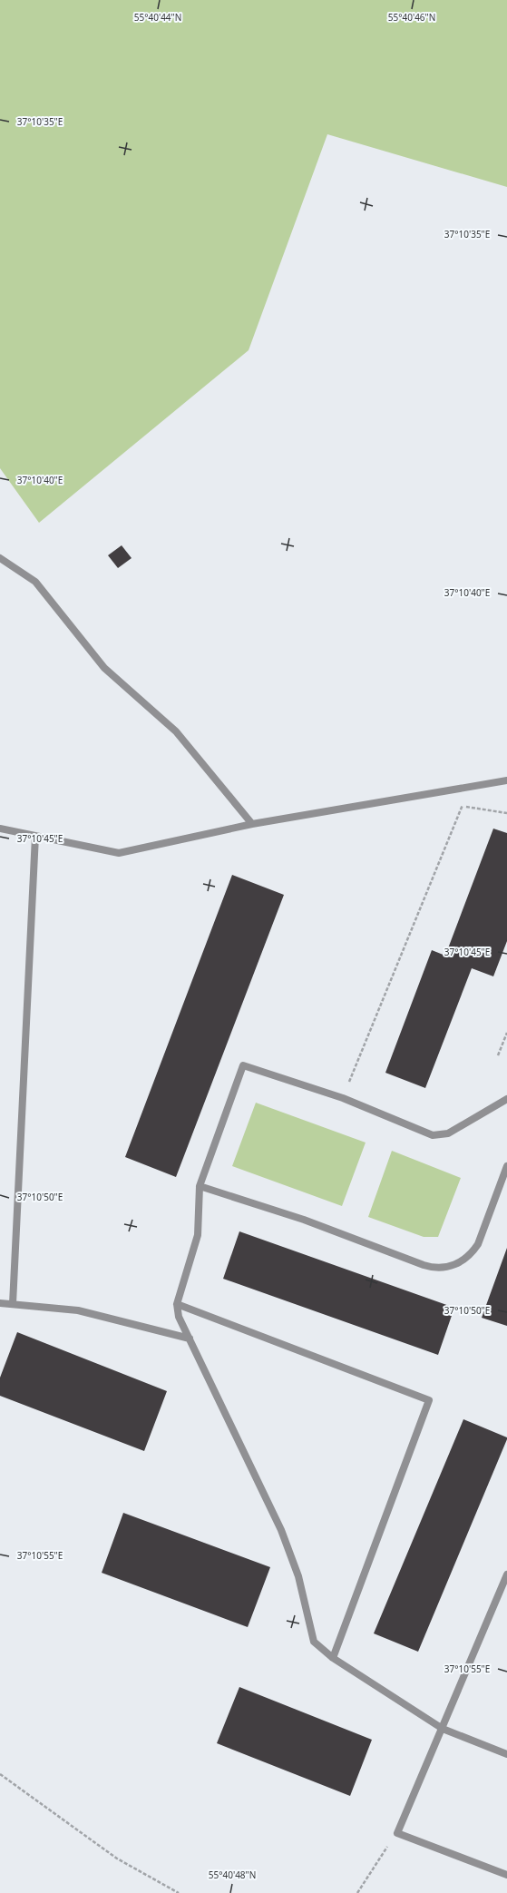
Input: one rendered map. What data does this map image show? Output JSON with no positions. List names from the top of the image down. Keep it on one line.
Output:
{"coordinates":["55°40'44\"N","55°40'46\"N","37°10'35\"E","37°10'40\"E","37°10'45\"E","37°10'50\"E","37°10'55\"E","55°40'48\"N"]}
